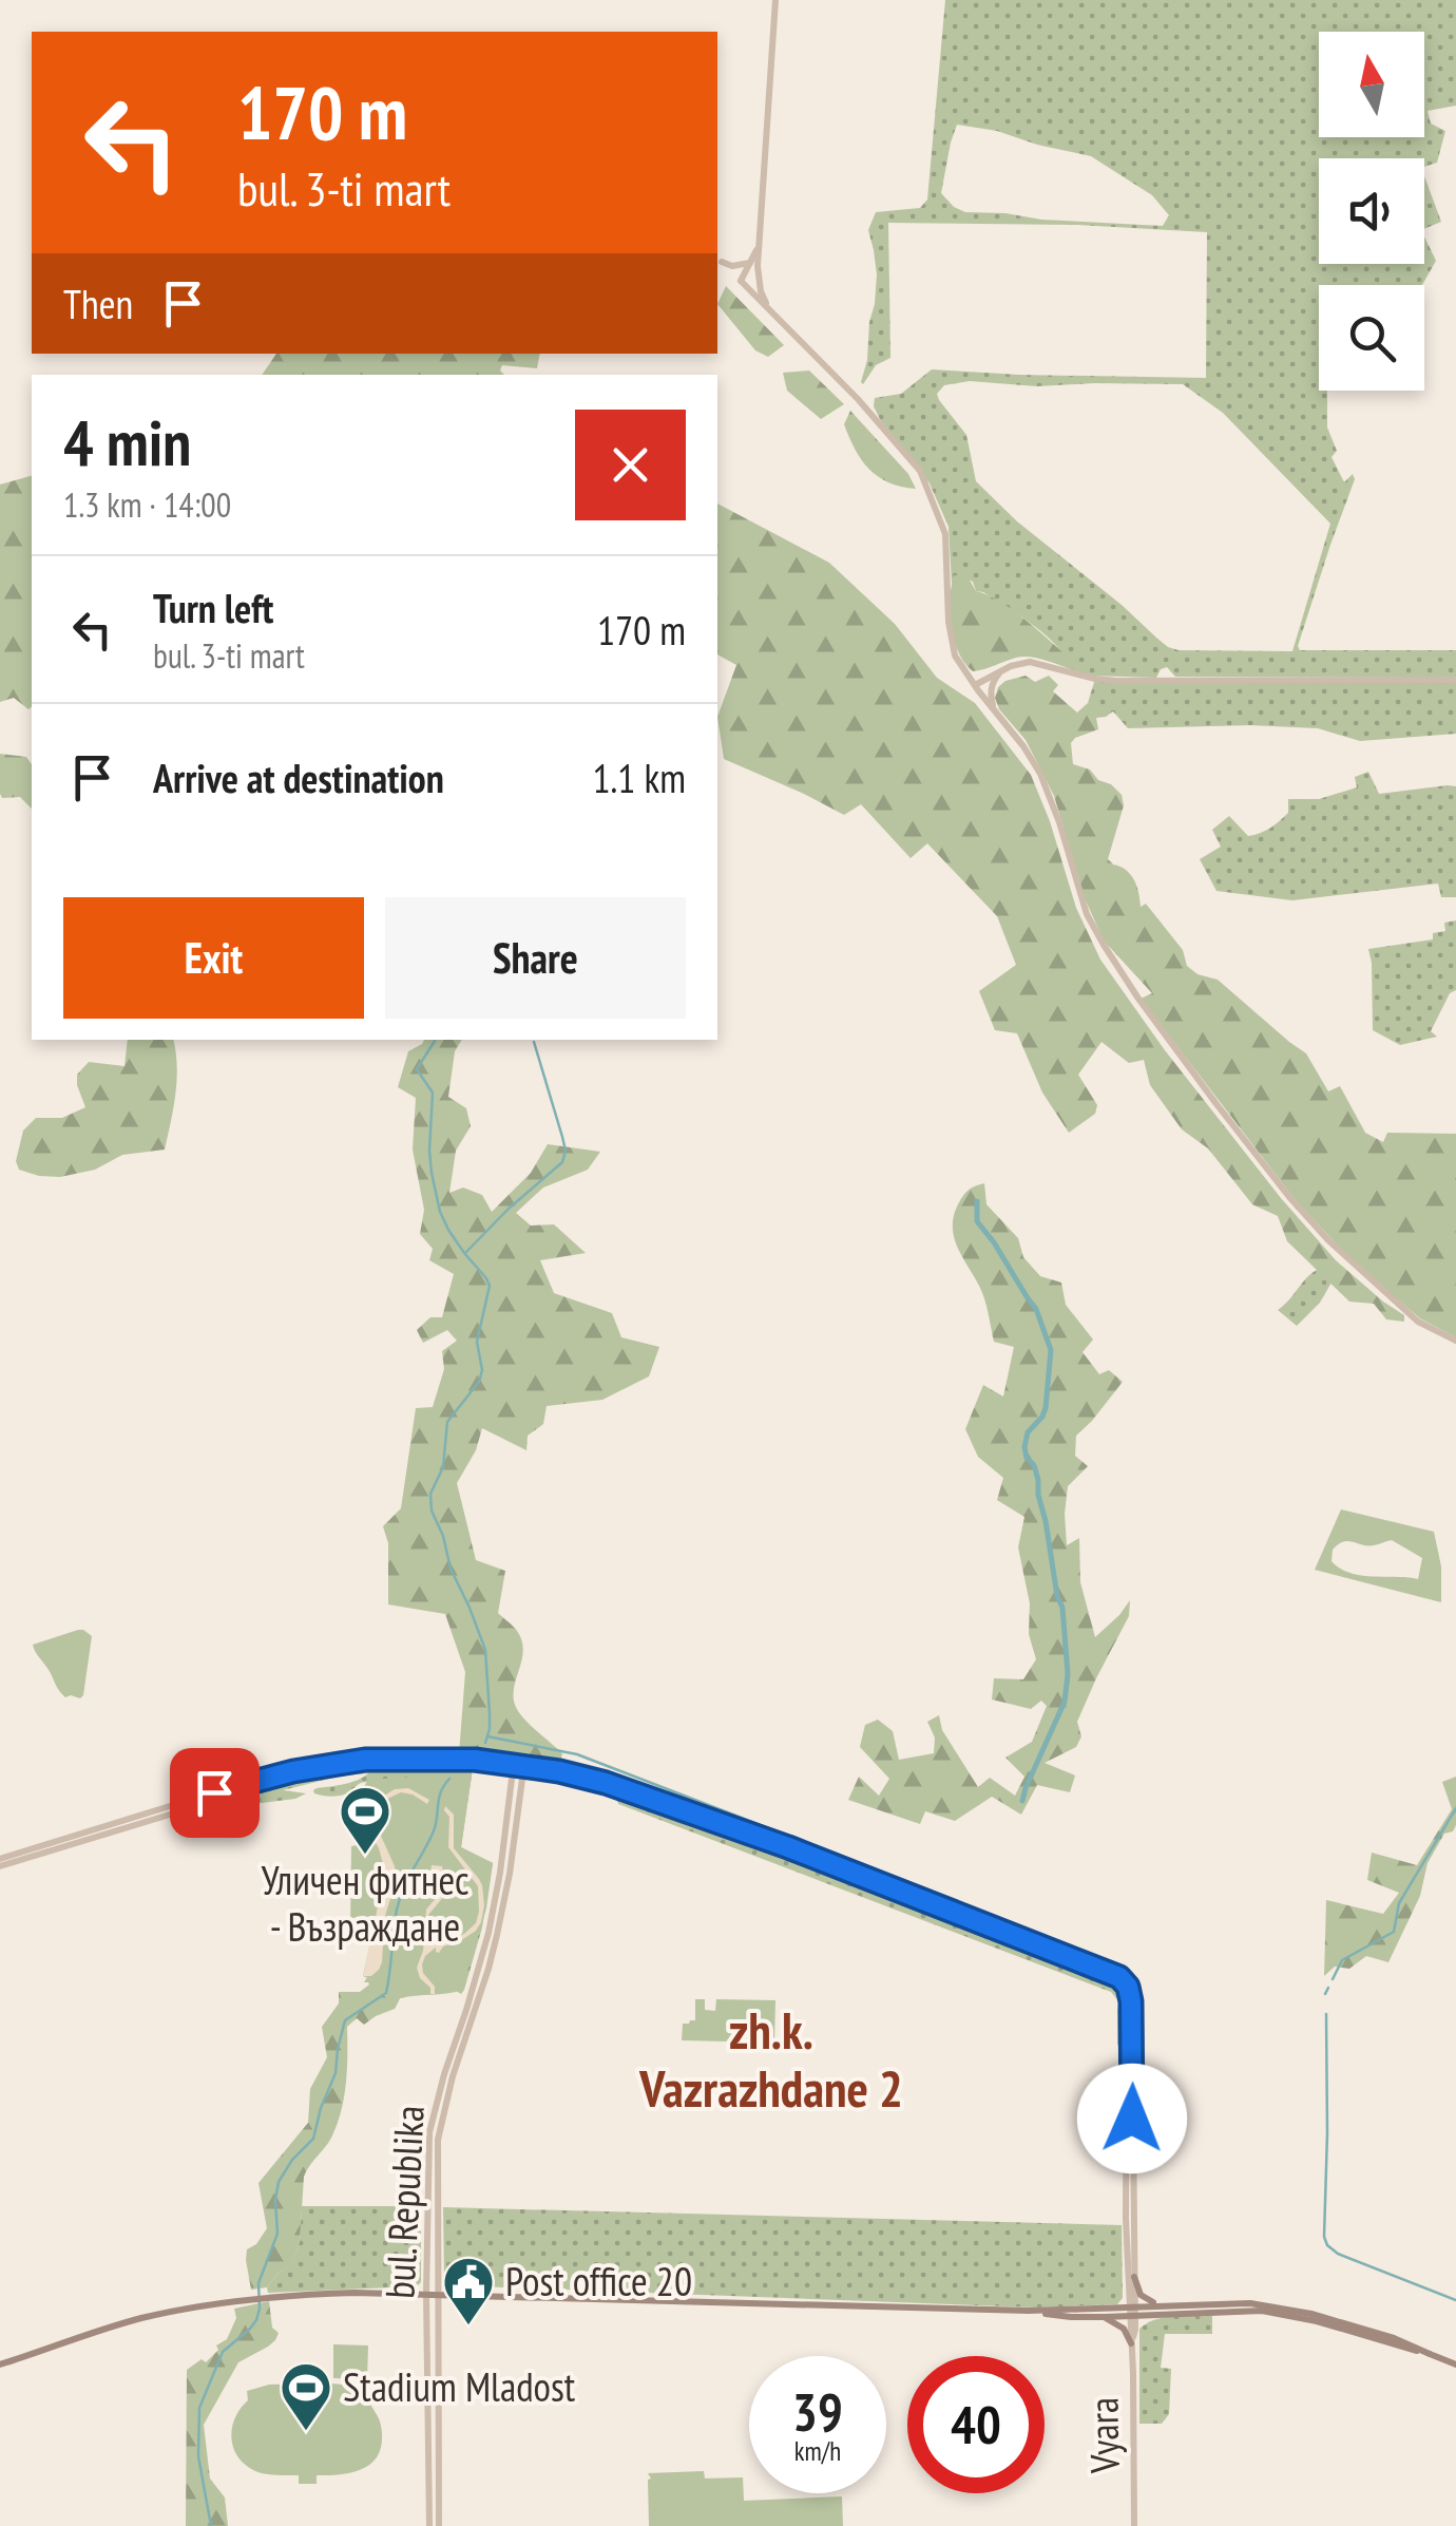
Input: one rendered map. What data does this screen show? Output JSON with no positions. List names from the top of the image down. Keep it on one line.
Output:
{"streets":{"street":["bul. Republika","Vyara"]},"districts":["zh.k. Vazrazhdane 2"],"places":{"sports":["Уличен фитнес - Възраждане","Stadium Mladost"],"public building":["Post office 20"]},"north":"top","page":{"turn":["170 m","bul. 3-ti mart"],"then":"Then","heading":["4 min","1.3 km · 14:00"],"list":[{"name":"Turn left","note":"bul. 3-ti mart","value":"170 m"},{"name":"Arrive at destination","value":"1.1 km"}],"buttons":["Exit","Share"],"speed":"39 km/h","limit":"40"}}
